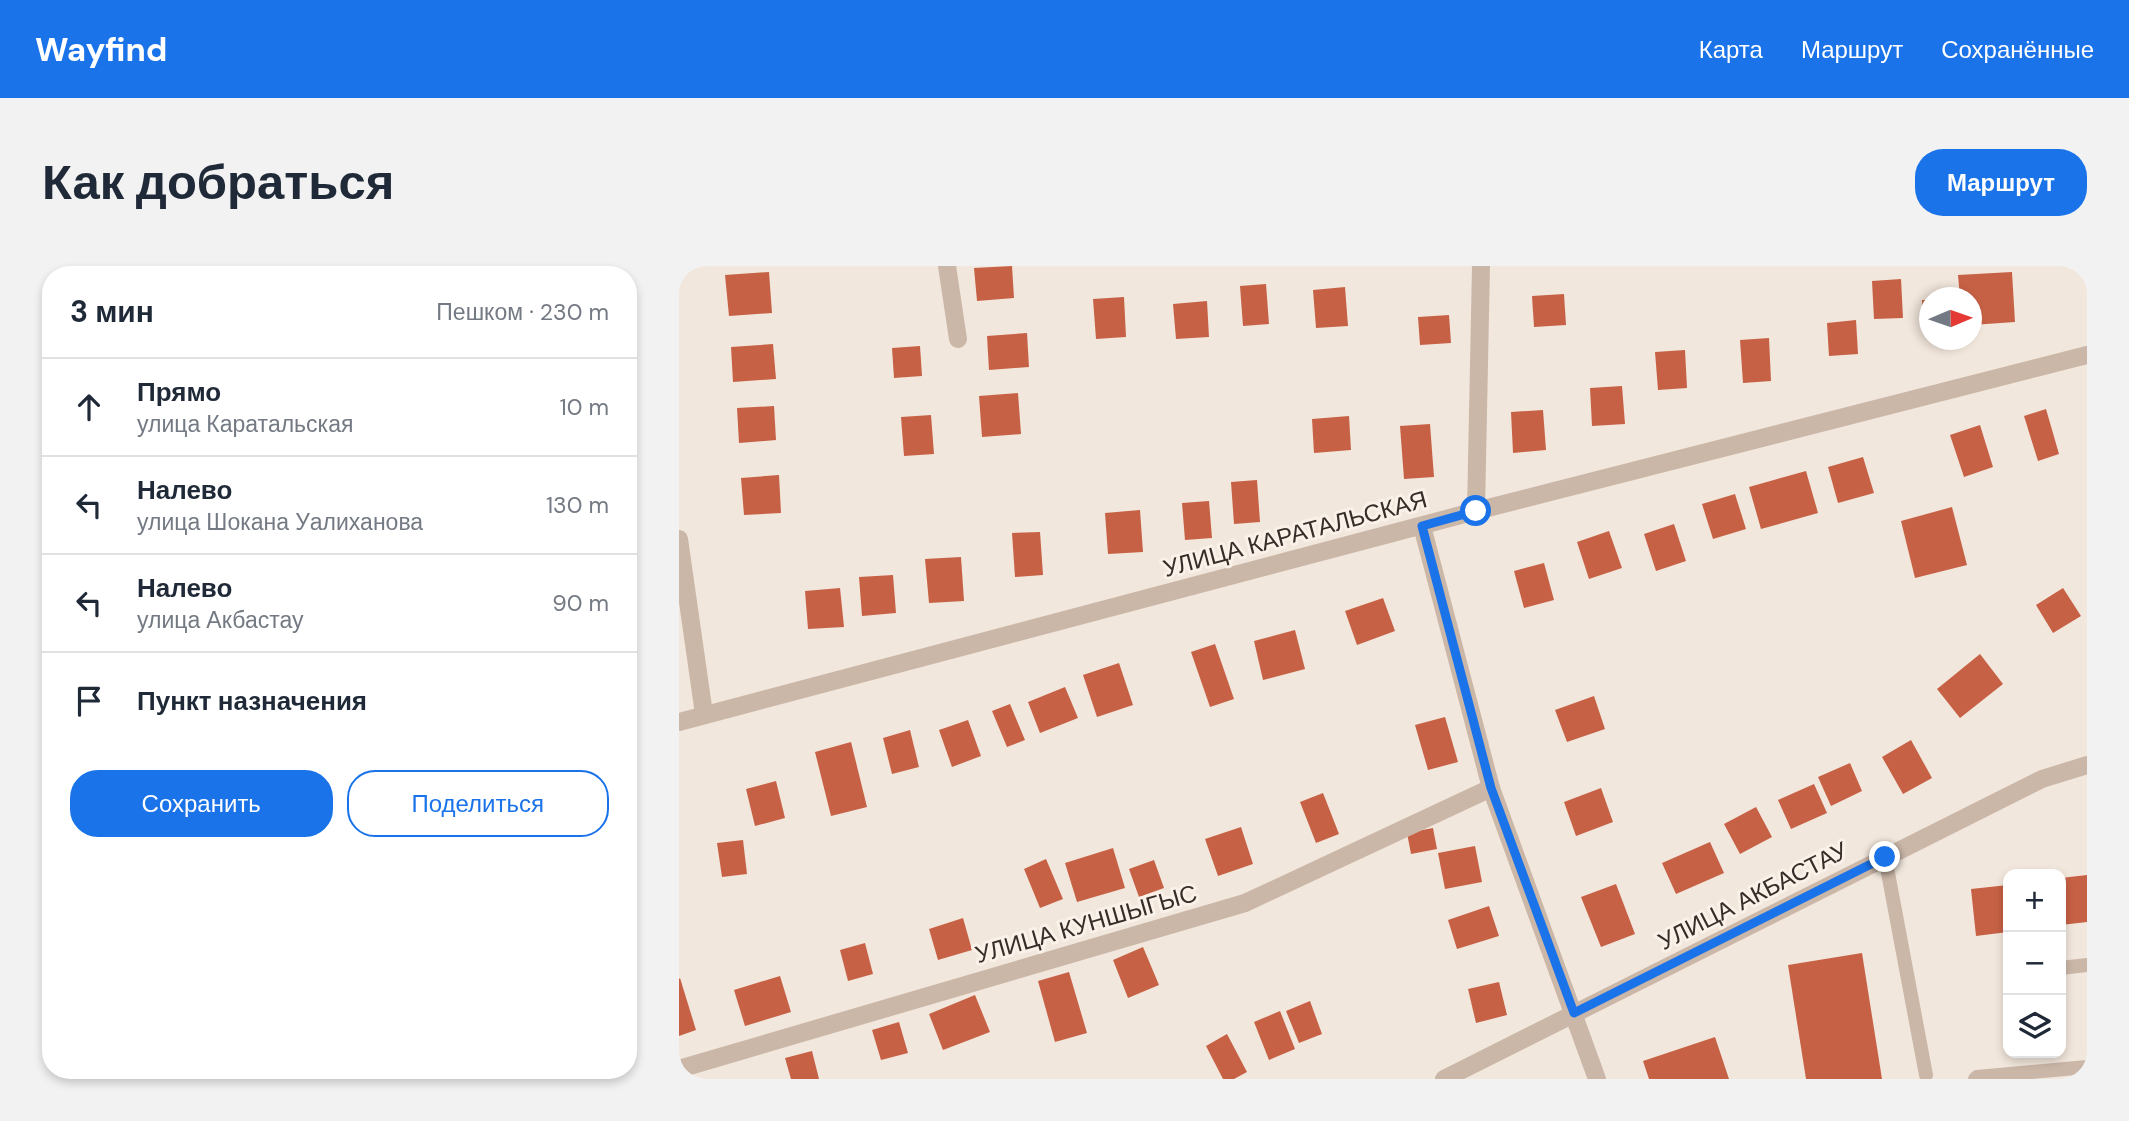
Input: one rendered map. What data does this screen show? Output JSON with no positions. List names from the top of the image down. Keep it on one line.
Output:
{"streets":{"street":["УЛИЦА КАРАТАЛЬСКАЯ","УЛИЦА АКБАСТАУ","УЛИЦА КУНШЫГЫС"]},"north":"right","page":{"header":"Wayfind","nav":["Карта","Маршрут","Сохранённые"],"buttons":["Маршрут",["Сохранить","Поделиться"]],"title":"Как добраться","heading":["3 мин","Пешком · 230 m"],"list":[["Прямо","улица Каратальская","10 m"],["Налево","улица Шокана Уалиханова","130 m"],["Налево","улица Акбастау","90 m"],"Пункт назначения"],"map_buttons":["+","−"]}}
